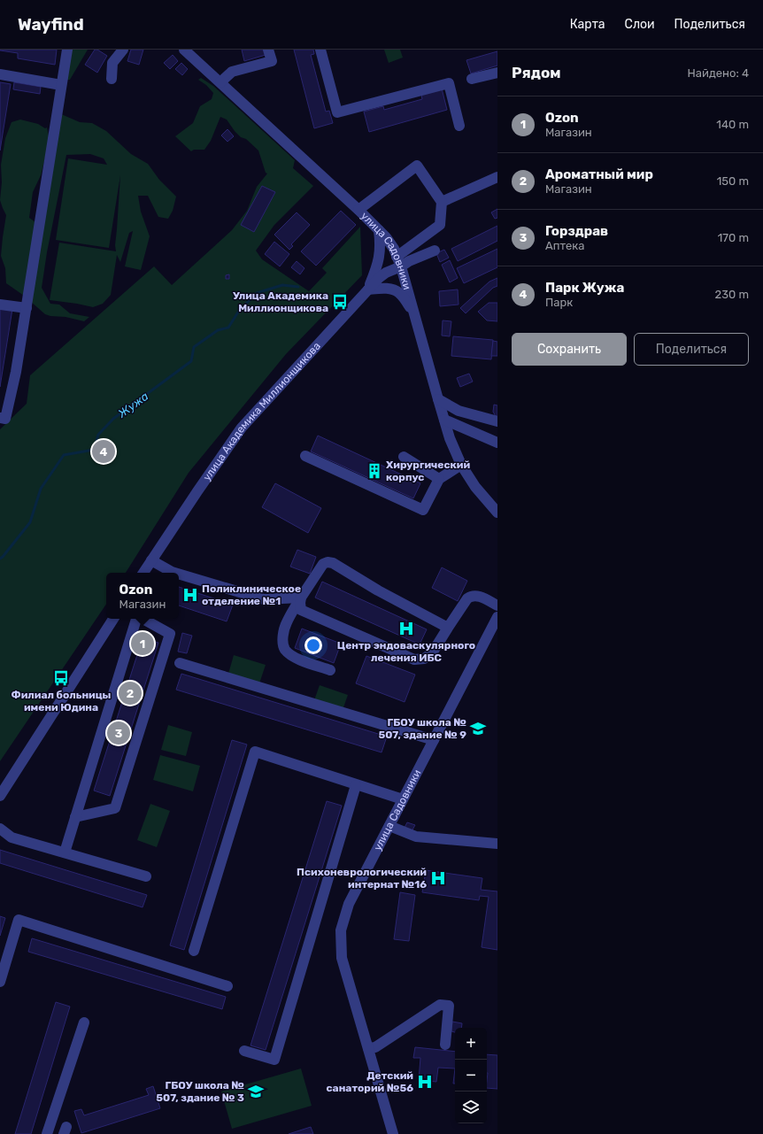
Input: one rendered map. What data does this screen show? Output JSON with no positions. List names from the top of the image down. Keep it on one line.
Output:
{"streets":{"street":["улица Садовники","улица Академика Миллионщикова"]},"crossings":[["улица Садовники","улица Академика Миллионщикова"]],"water":["Жужа"],"places":{"bus stop":["Улица Академика Миллионщикова","Филиал больницы имени Юдина"],"building":["Хирургический корпус"],"hospital":["Поликлиническое отделение №1","Центр эндоваскулярного лечения ИБС","Психоневрологический интернат №16","Детский санаторий №56"],"school or university":["ГБОУ школа № 507, здание № 9","ГБОУ школа № 507, здание № 3"]},"page":{"header":"Wayfind","nav":["Карта","Слои","Поделиться"],"heading":["Рядом","Найдено: 4"],"list":[{"mark":"1","name":"Ozon","note":"Магазин","value":"140 m"},{"mark":"2","name":"Ароматный мир","note":"Магазин","value":"150 m"},{"mark":"3","name":"Горздрав","note":"Аптека","value":"170 m"},{"mark":"4","name":"Парк Жужа","note":"Парк","value":"230 m"}],"buttons":["Сохранить","Поделиться"],"pins":["4","1","2","3"],"popup":["Ozon","Магазин"],"map_buttons":["+","−"]}}
